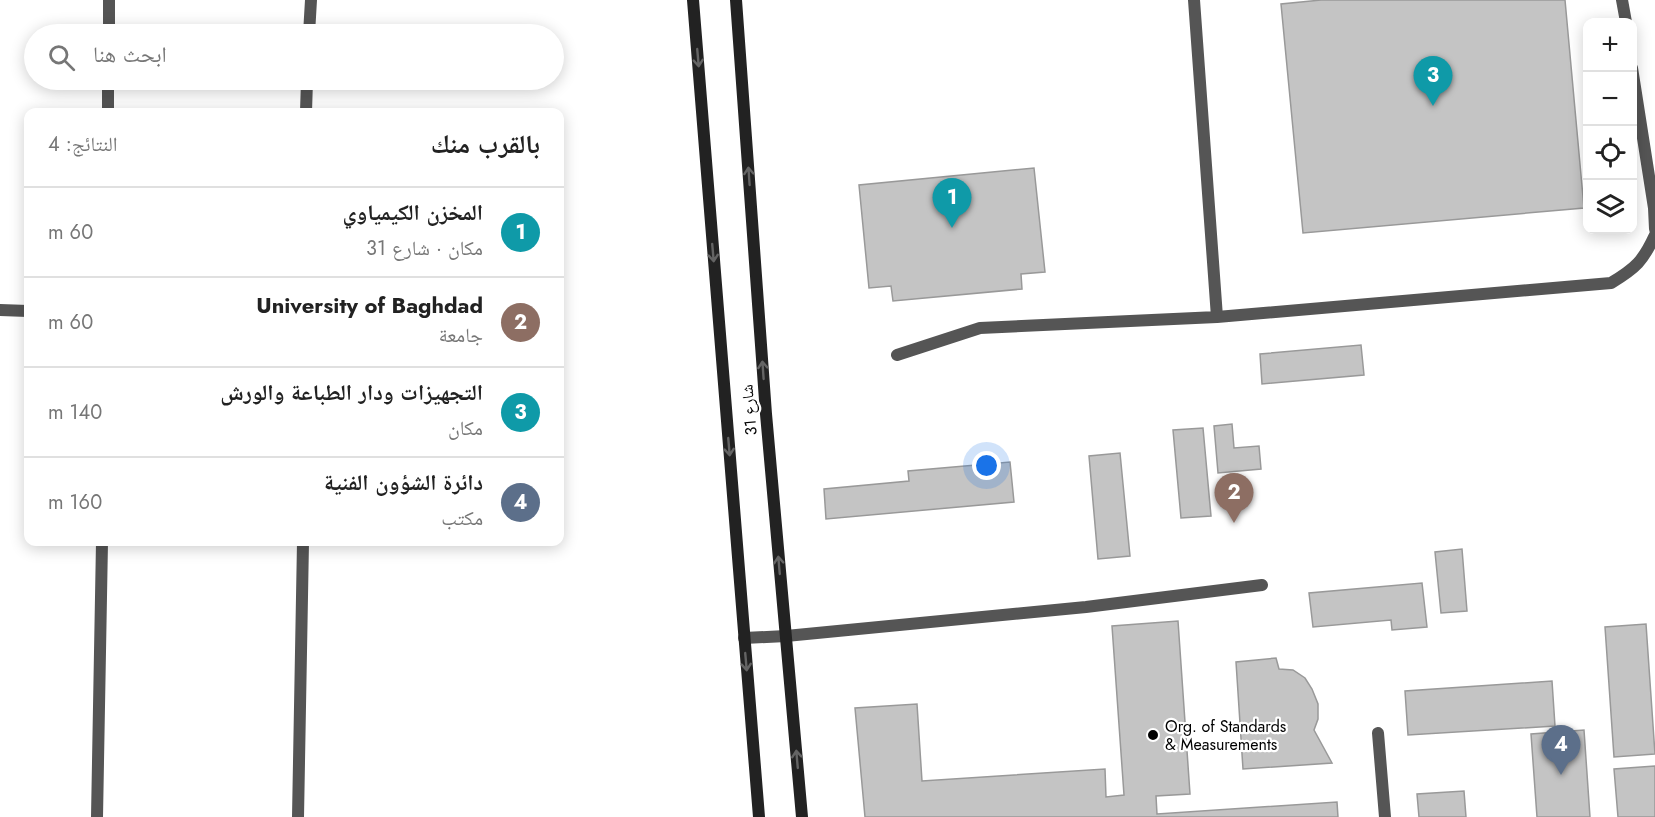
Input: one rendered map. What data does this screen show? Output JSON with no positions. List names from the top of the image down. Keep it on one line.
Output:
{"streets":{"street":["شارع 31"]},"places":["Org. of Standards & Measurements"],"page":{"map_buttons":["+","−"],"search":"ابحث هنا","pins":["3","1","2","4"],"heading":["بالقرب منك","النتائج: 4"],"list":[{"mark":"1","name":"المخزن الكيمياوي","note":"مكان · شارع 31","value":"60 m"},{"mark":"2","name":"University of Baghdad","note":"جامعة","value":"60 m"},{"mark":"3","name":"التجهيزات ودار الطباعة والورش","note":"مكان","value":"140 m"},{"mark":"4","name":"دائرة الشؤون الفنية","note":"مكتب","value":"160 m"}]}}
